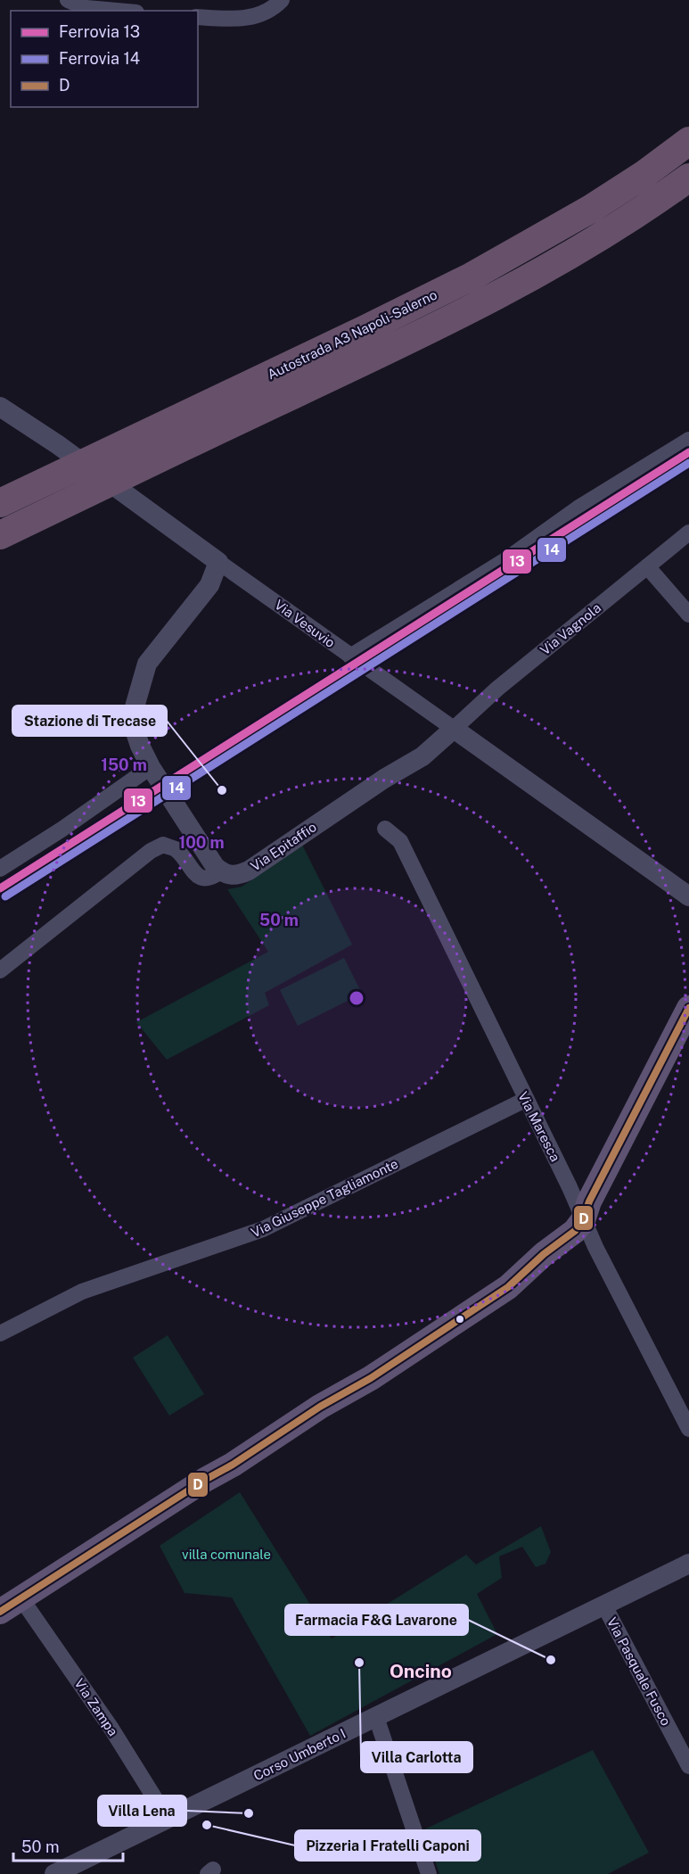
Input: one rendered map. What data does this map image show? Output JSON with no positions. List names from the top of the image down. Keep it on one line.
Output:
{"streets":{"highway":["Autostrada A3 Napoli-Salerno"],"street":["Via Vesuvio","Via Vagnola","Via Epitaffio","Via Maresca","Via Giuseppe Tagliamonte","Via Pasquale Fusco","Via Zampa","Corso Umberto I"]},"crossings":[["Via Vesuvio","Via Vagnola"],["Via Vesuvio","Via Epitaffio"],["Via Vagnola","Via Epitaffio"],["Via Maresca","Via Giuseppe Tagliamonte"],["Via Pasquale Fusco","Corso Umberto I"],["Via Zampa","Corso Umberto I"]],"districts":["Oncino"],"parks":["villa comunale"],"places":["Stazione di Trecase","Farmacia F&G Lavarone","Villa Carlotta","Villa Lena","Pizzeria I Fratelli Caponi"],"lines":["rail line 13","rail line 14","transit line D"],"legend":["Ferrovia 13","Ferrovia 14","D"],"scale_bar":"50 m","rings":["150 m","100 m","50 m"]}
